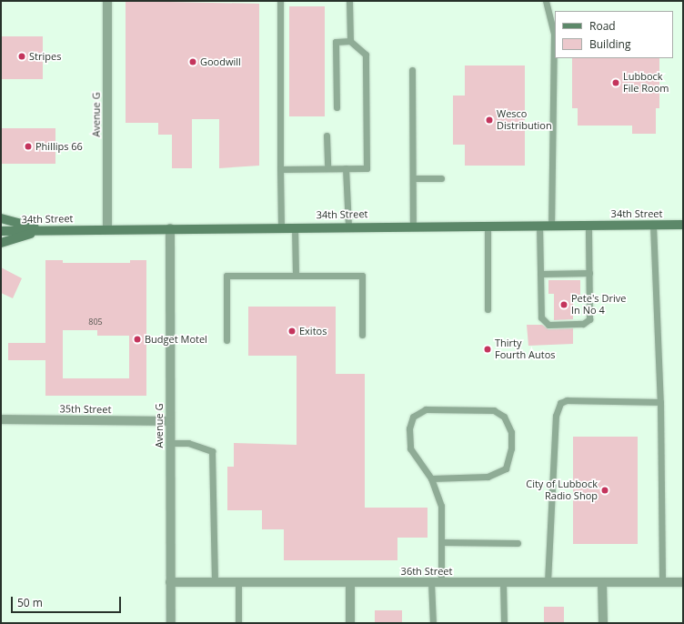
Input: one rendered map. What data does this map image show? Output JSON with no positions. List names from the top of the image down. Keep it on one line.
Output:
{"streets":{"main road":["34th Street"],"street":["Avenue G","35th Street","36th Street"]},"crossings":[["Avenue G","34th Street"],["Avenue G","35th Street"],["Avenue G","36th Street"]],"places":["Stripes","Goodwill","Lubbock File Room","Wesco Distribution","Phillips 66","Pete's Drive In No 4","Exitos","Budget Motel","Thirty Fourth Autos","City of Lubbock Radio Shop"],"house_numbers":["805"],"legend":["Road","Building"],"scale_bar":"50 m"}
